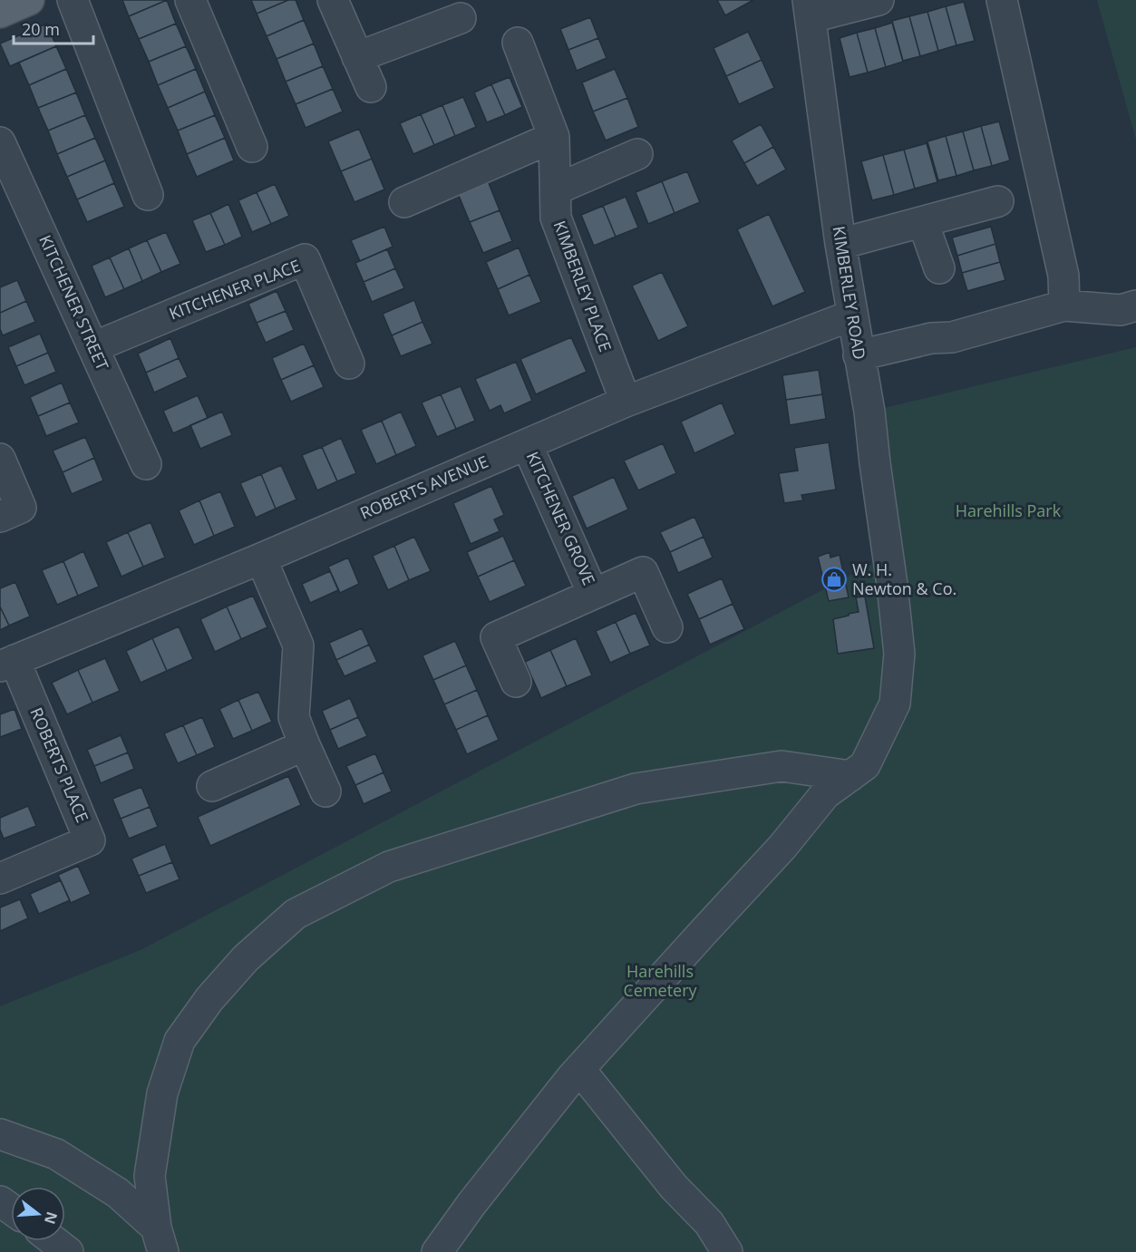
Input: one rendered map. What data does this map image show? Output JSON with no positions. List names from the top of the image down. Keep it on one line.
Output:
{"streets":{"street":["KIMBERLEY PLACE","KITCHENER PLACE","KIMBERLEY ROAD","KITCHENER STREET","ROBERTS AVENUE","KITCHENER GROVE","ROBERTS PLACE"]},"crossings":[["KIMBERLEY PLACE","ROBERTS AVENUE"],["KITCHENER PLACE","KITCHENER STREET"],["KIMBERLEY ROAD","ROBERTS AVENUE"],["ROBERTS AVENUE","KITCHENER GROVE"],["ROBERTS AVENUE","ROBERTS PLACE"]],"parks":["Harehills Park","Harehills Cemetery"],"places":{"shop":["W. H. Newton & Co."]},"scale_bar":"20 m","north":"right"}
